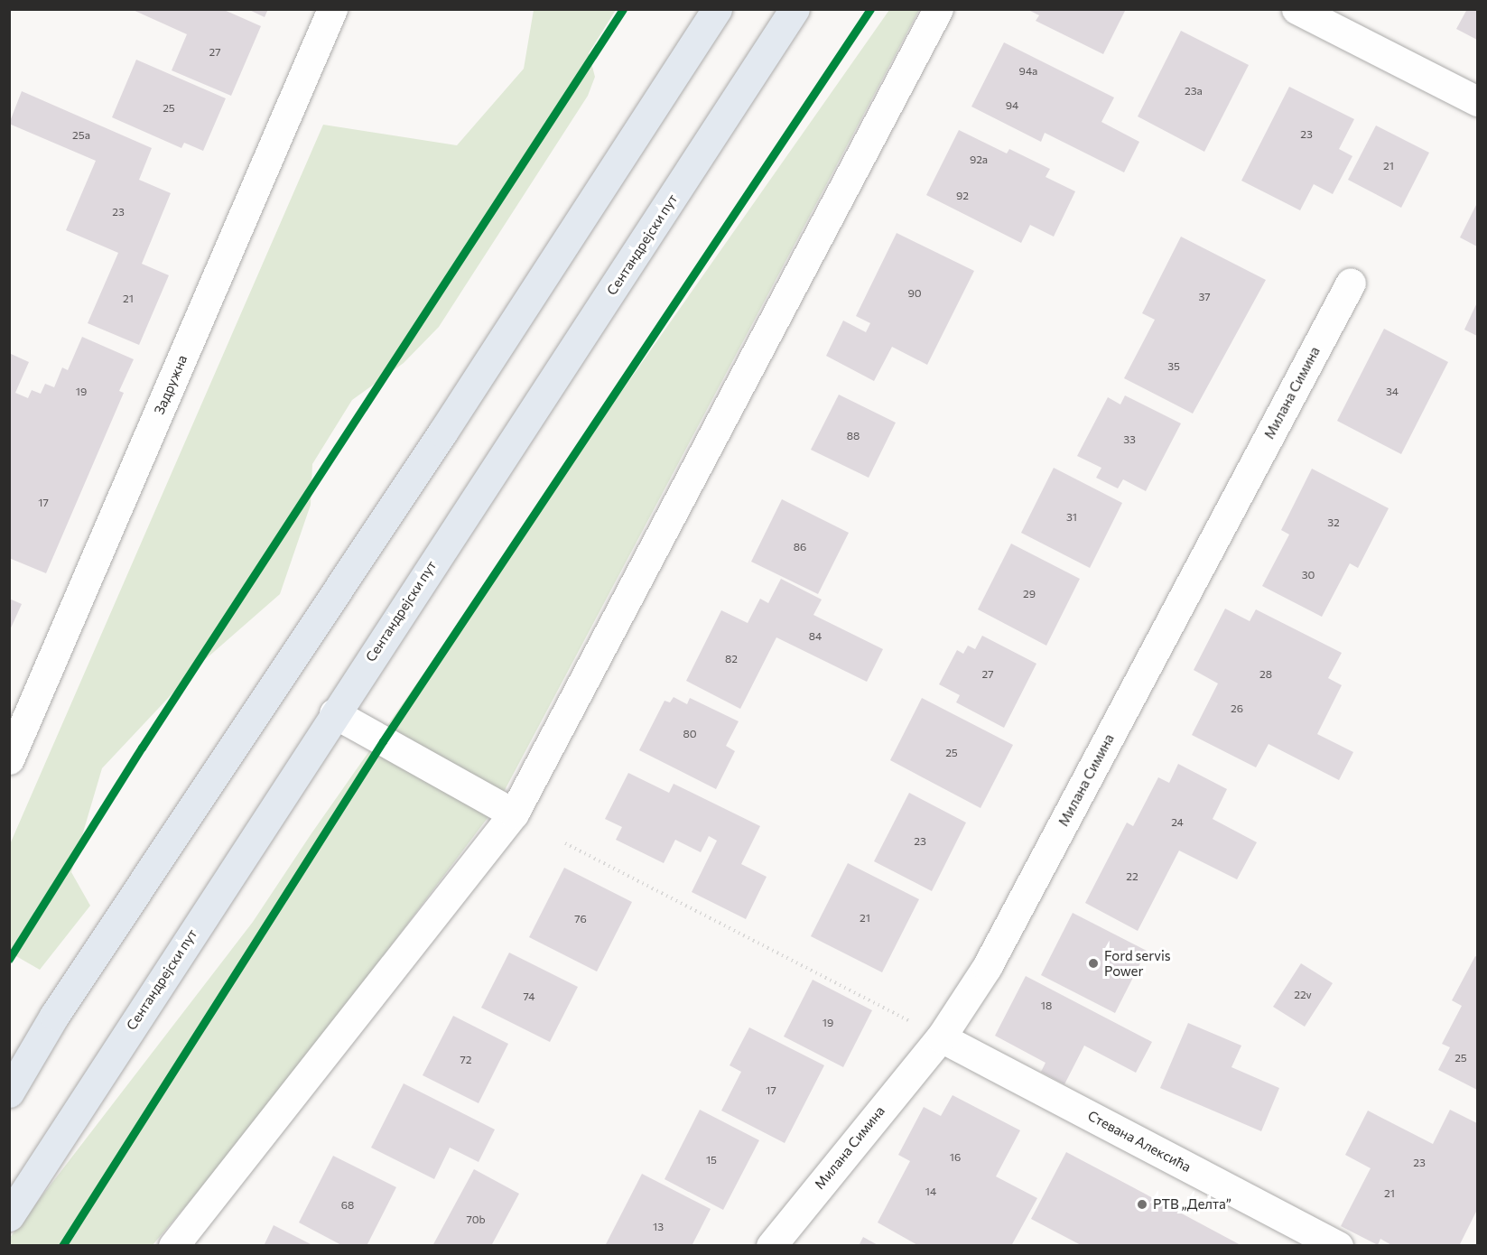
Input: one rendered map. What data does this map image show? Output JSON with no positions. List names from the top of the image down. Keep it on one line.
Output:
{"streets":{"main road":["Сентандрејски пут"],"street":["Задружна","Милана Симина","Стевана Алексића"]},"crossings":[["Милана Симина","Стевана Алексића"]],"places":["Ford servis Power","РТВ „Делта”"],"house_numbers":["27","94a","23a","94","25","23","25a","92a","21","92","23","90","37","21","35","19","34","88","33","17","31","32","86","30","29","84","82","27","28","26","80","25","24","23","22","21","76","22v","74","18","19","25","72","17","16","15","23","14","21","68","70b","13"]}
